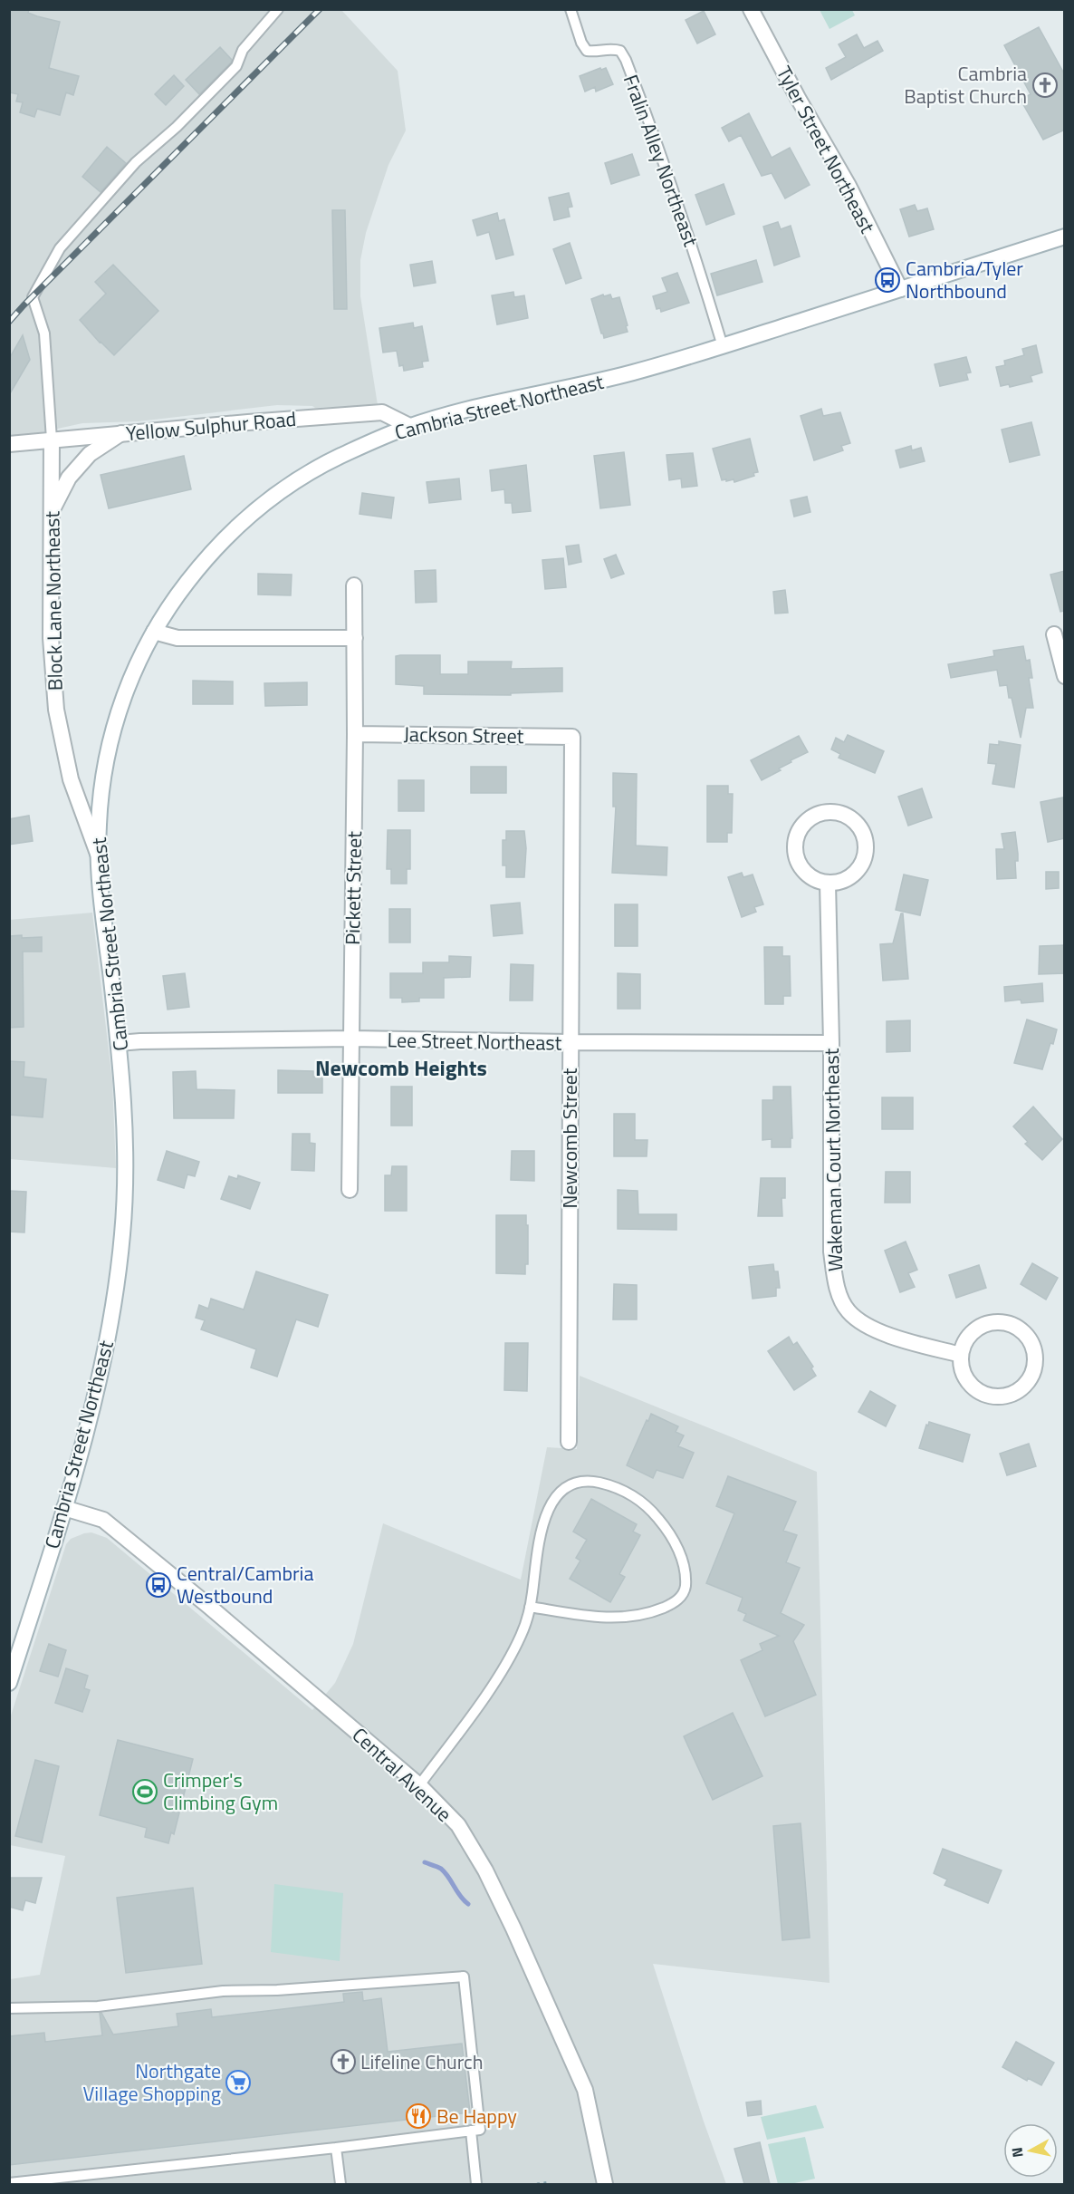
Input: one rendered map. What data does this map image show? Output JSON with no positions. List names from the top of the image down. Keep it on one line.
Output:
{"streets":{"street":["Tyler Street Northeast","Cambria Street Northeast","Yellow Sulphur Road","Block Lane Northeast","Jackson Street","Pickett Street","Lee Street Northeast","Newcomb Street","Wakeman Court Northeast","Central Avenue"],"lane":["Fralin Alley Northeast"]},"crossings":[["Tyler Street Northeast","Cambria Street Northeast"],["Fralin Alley Northeast","Cambria Street Northeast"],["Cambria Street Northeast","Yellow Sulphur Road"],["Cambria Street Northeast","Block Lane Northeast"],["Cambria Street Northeast","Lee Street Northeast"],["Cambria Street Northeast","Central Avenue"],["Yellow Sulphur Road","Block Lane Northeast"],["Jackson Street","Pickett Street"],["Jackson Street","Newcomb Street"],["Pickett Street","Lee Street Northeast"],["Lee Street Northeast","Newcomb Street"],["Lee Street Northeast","Wakeman Court Northeast"]],"districts":["Newcomb Heights"],"places":{"church":["Cambria Baptist Church","Lifeline Church"],"bus stop":["Cambria/Tyler Northbound","Central/Cambria Westbound"],"sports":["Crimper's Climbing Gym"],"supermarket":["Northgate Village Shopping"],"restaurant":["Be Happy"]},"north":"left"}
